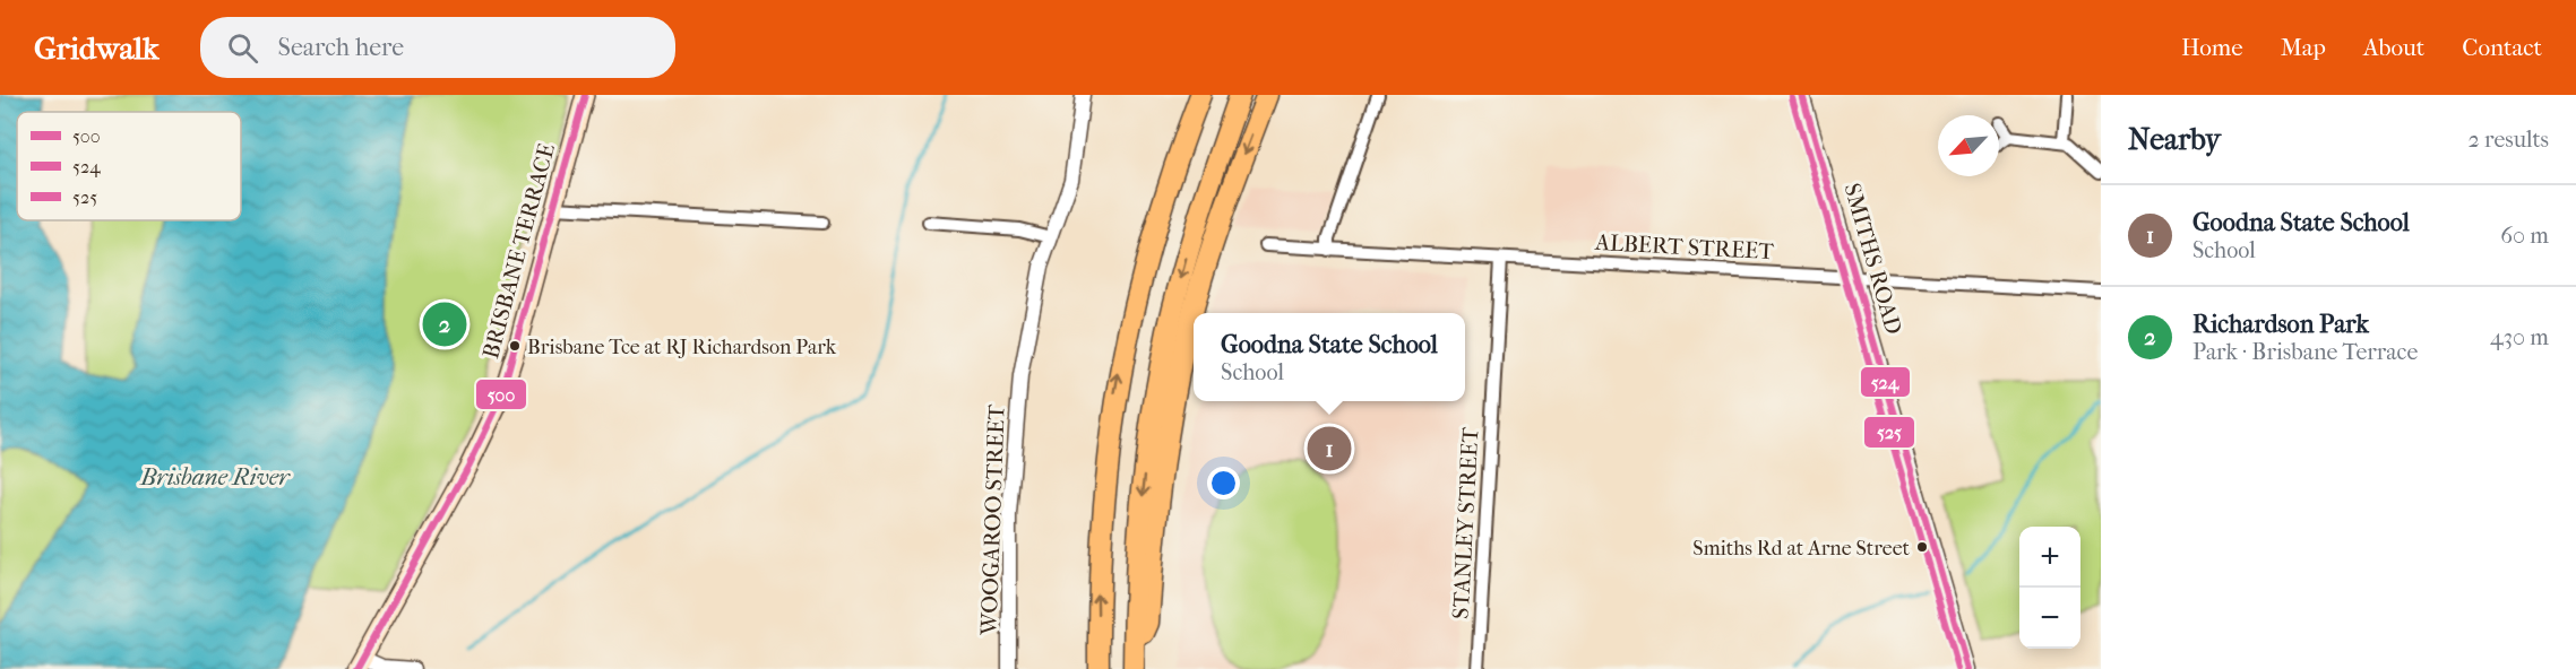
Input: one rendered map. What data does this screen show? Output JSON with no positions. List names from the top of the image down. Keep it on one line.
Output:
{"streets":{"main road":["BRISBANE TERRACE"],"street":["ALBERT STREET","SMITHS ROAD","WOOGAROO STREET","STANLEY STREET"]},"crossings":[["ALBERT STREET","SMITHS ROAD"],["ALBERT STREET","STANLEY STREET"]],"water":["Brisbane River"],"places":["Brisbane Tce at RJ Richardson Park","Smiths Rd at Arne Street"],"lines":["transit line 500","transit line 524","transit line 525"],"legend":["500","524","525"],"north":"bottom left","page":{"header":"Gridwalk","search":"Search here","nav":["Home","Map","About","Contact"],"heading":["Nearby","2 results"],"list":[{"mark":"1","name":"Goodna State School","note":"School","value":"60 m"},{"mark":"2","name":"Richardson Park","note":"Park · Brisbane Terrace","value":"430 m"}],"pins":["2","1"],"popup":["Goodna State School","School"],"map_buttons":["+","−"]}}
